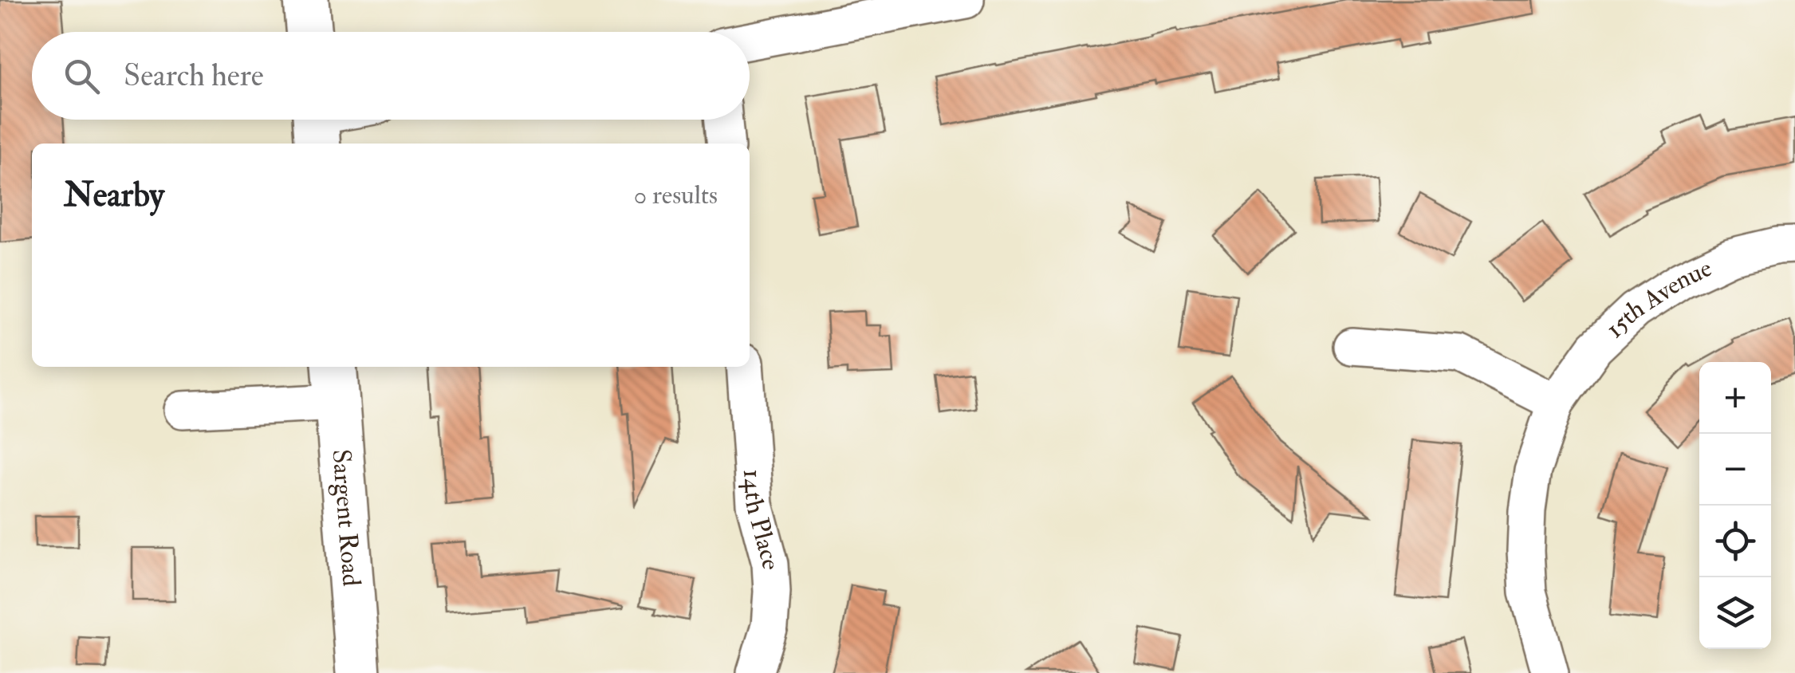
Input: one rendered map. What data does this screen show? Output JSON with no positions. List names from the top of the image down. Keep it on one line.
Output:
{"streets":{"main road":["Sargent Road"],"street":["15th Avenue","14th Place"]},"page":{"search":"Search here","heading":["Nearby","0 results"],"map_buttons":["+","−"]}}
